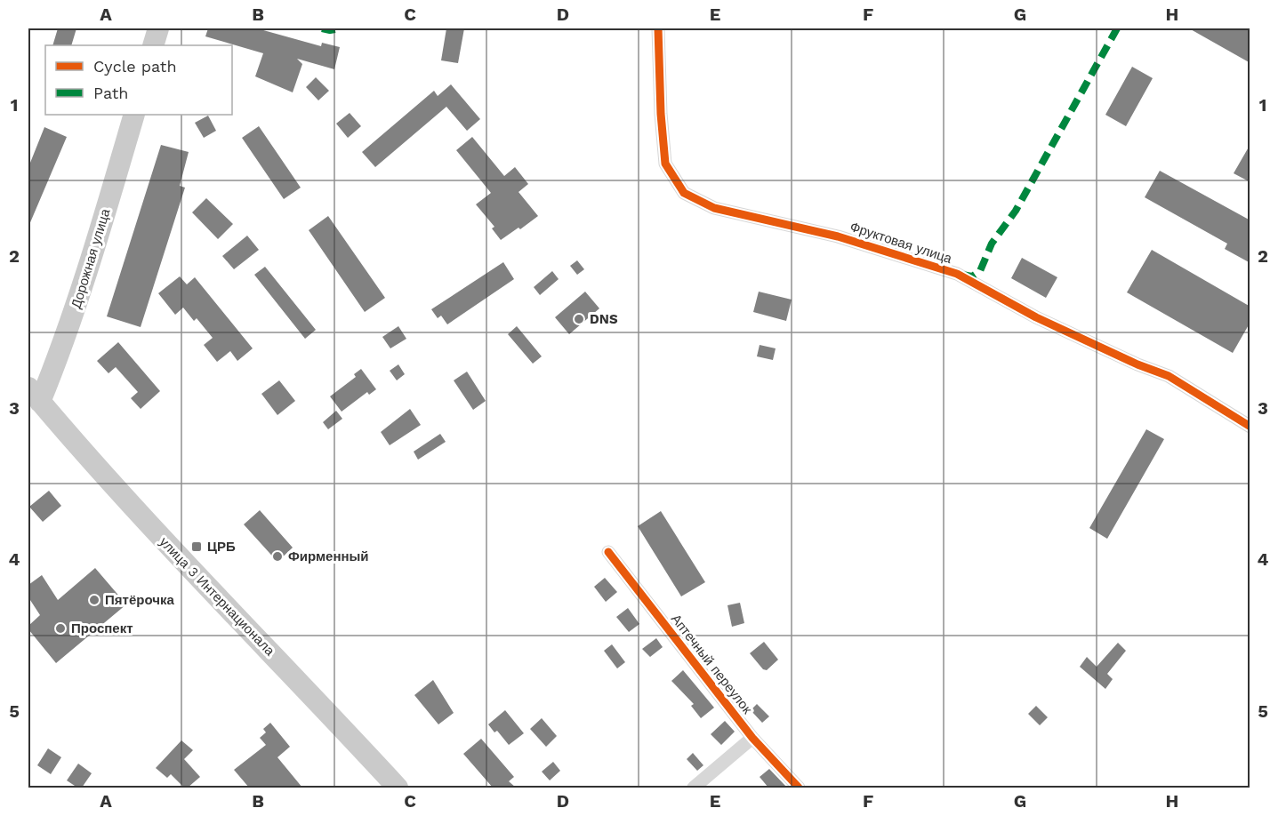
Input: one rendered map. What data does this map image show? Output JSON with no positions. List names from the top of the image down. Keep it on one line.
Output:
{"streets":{"main road":["Дорожная улица","улица 3 Интернационала"],"street":["Фруктовая улица","Аптечный переулок"]},"crossings":[["Дорожная улица","улица 3 Интернационала"]],"places":{"other":["DNS","Фирменный","Пятёрочка","Проспект"],"transit":["ЦРБ"]},"legend":["Cycle path","Path"],"grid":{"columns":["A","B","C","D","E","F","G","H"],"rows":["1","2","3","4","5"]}}
